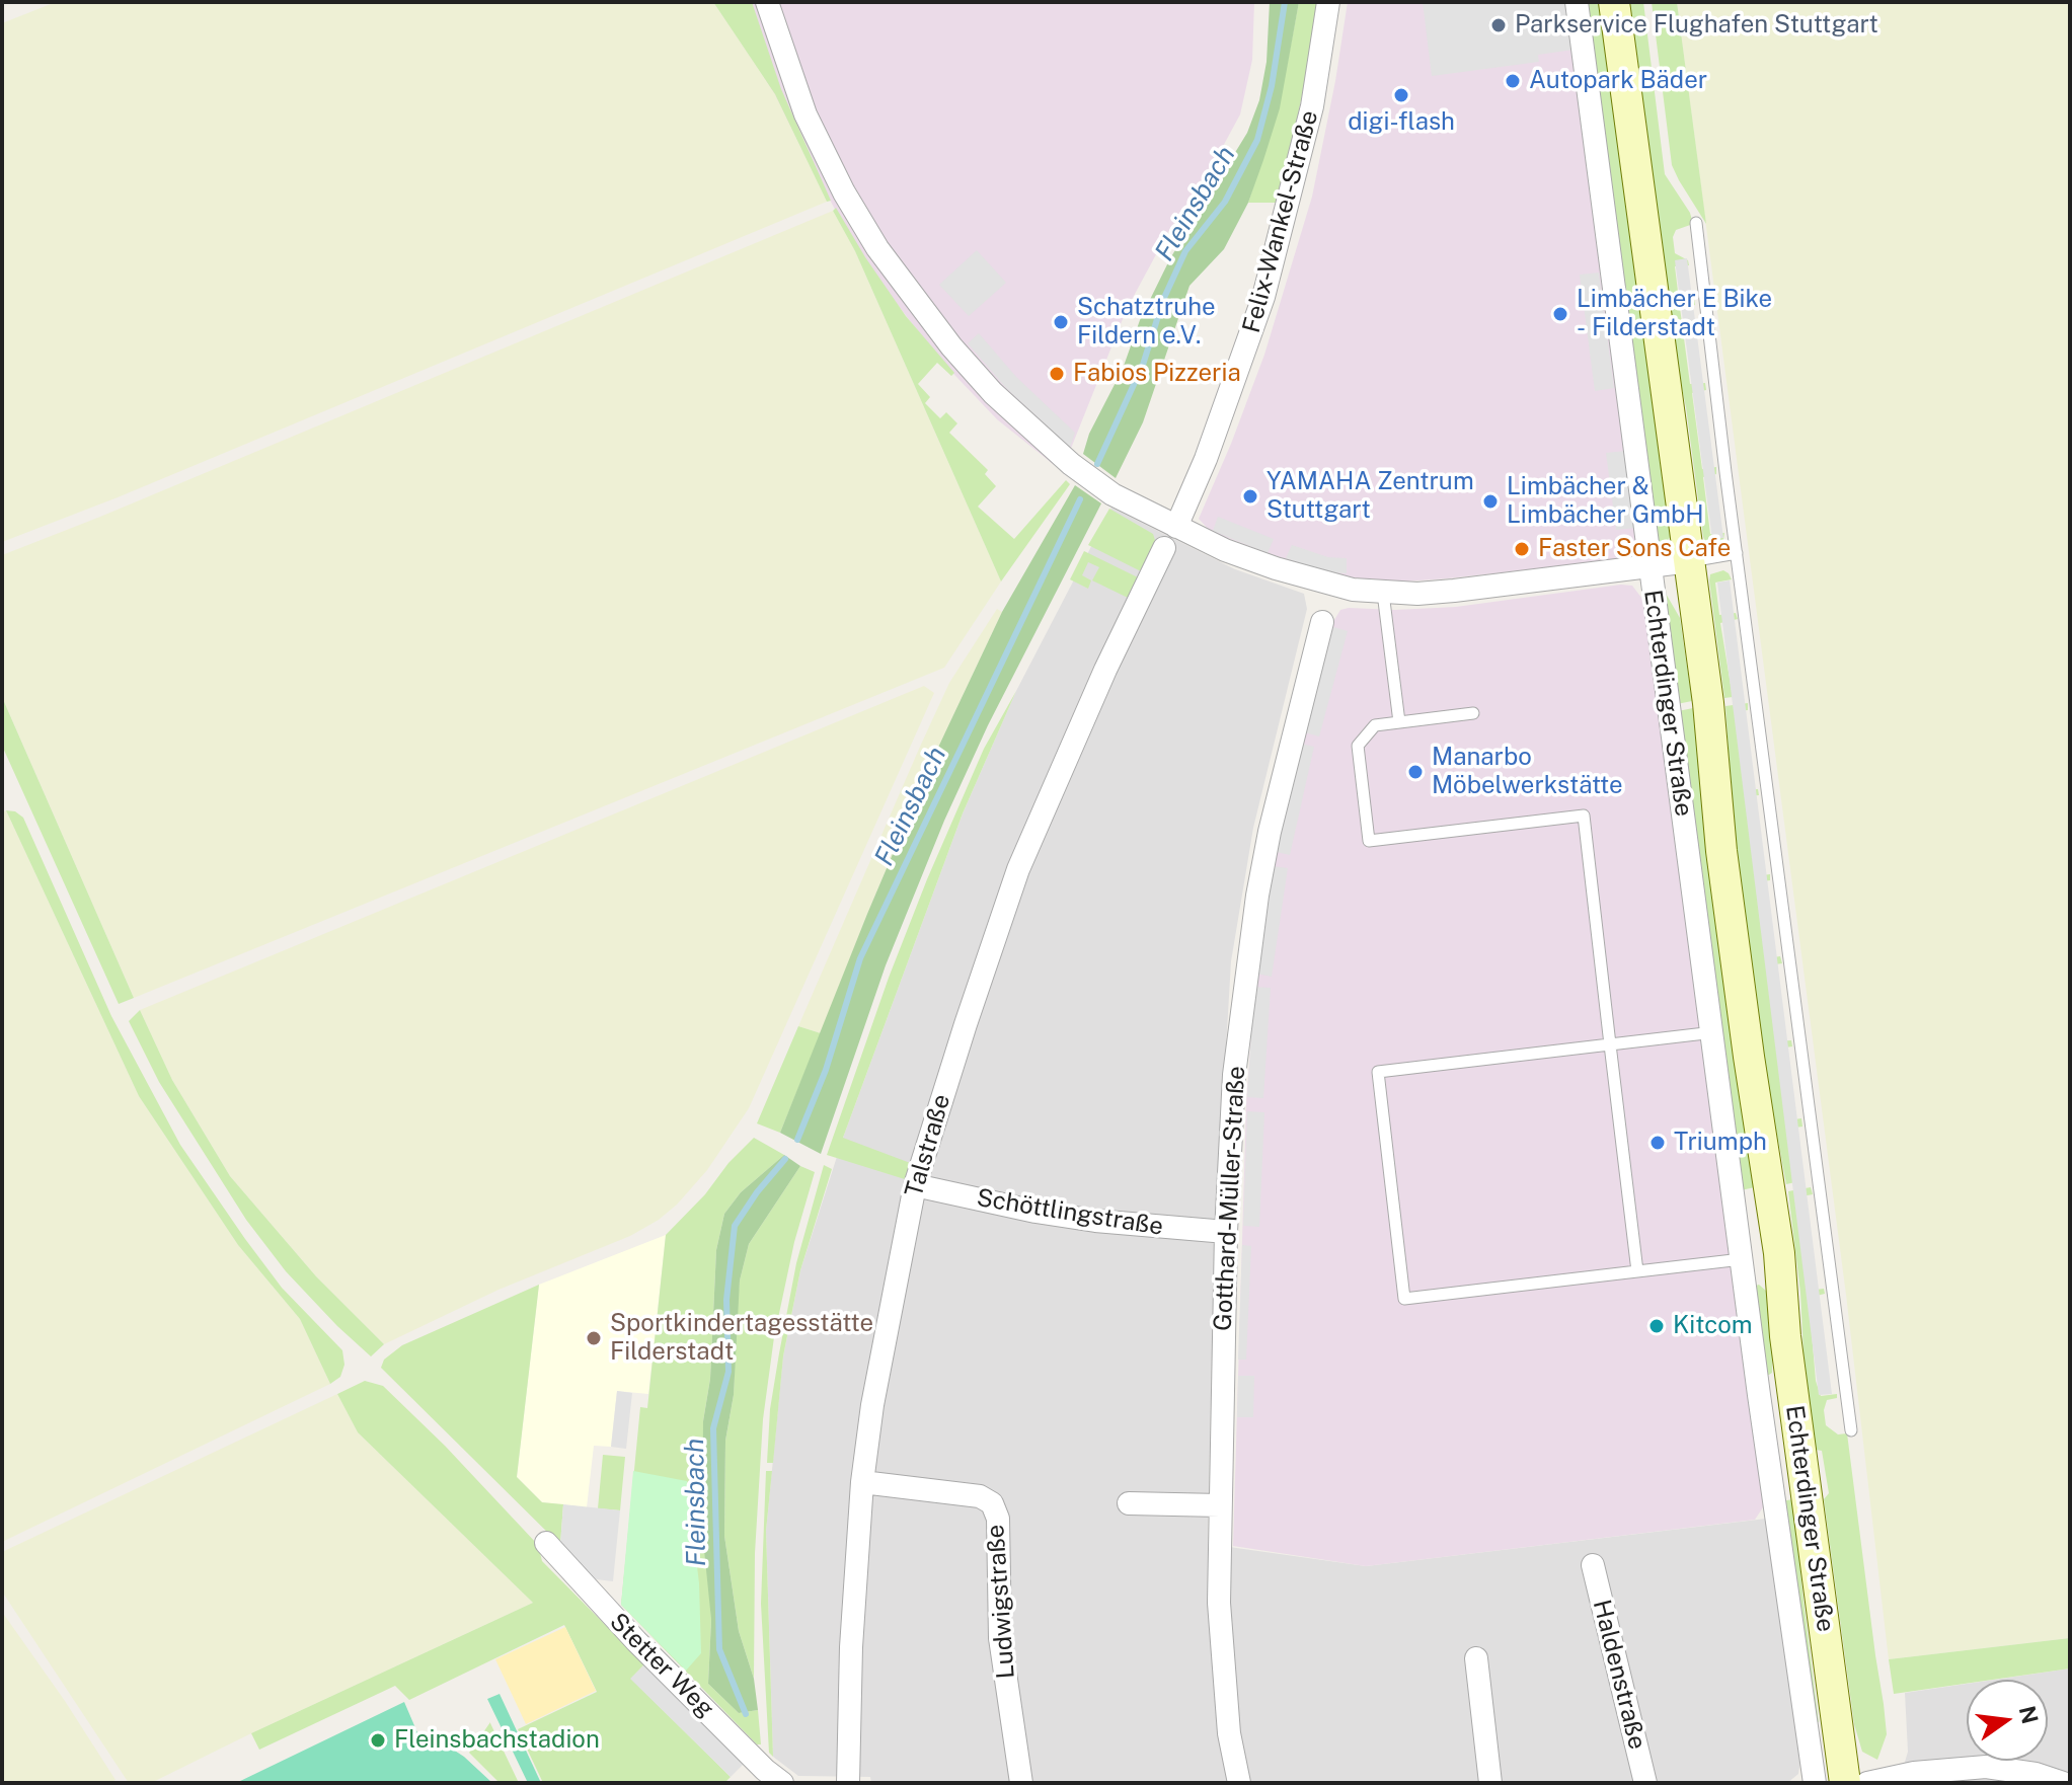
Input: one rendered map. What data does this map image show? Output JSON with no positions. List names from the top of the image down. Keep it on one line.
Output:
{"streets":{"main road":["Echterdinger Straße"],"street":["Felix-Wankel-Straße","Talstraße","Gotthard-Müller-Straße","Schöttlingstraße","Ludwigstraße","Stetter Weg","Haldenstraße"]},"crossings":[["Talstraße","Schöttlingstraße"],["Talstraße","Ludwigstraße"],["Gotthard-Müller-Straße","Schöttlingstraße"]],"water":["Fleinsbach"],"places":["Parkservice Flughafen Stuttgart","Autopark Bäder","digi-flash","Limbächer E Bike - Filderstadt","Schatztruhe Fildern e.V.","Fabios Pizzeria","YAMAHA Zentrum Stuttgart","Limbächer & Limbächer GmbH","Faster Sons Cafe","Manarbo Möbelwerkstätte","Triumph","Kitcom","Sportkindertagesstätte Filderstadt","Fleinsbachstadion"],"north":"right"}
